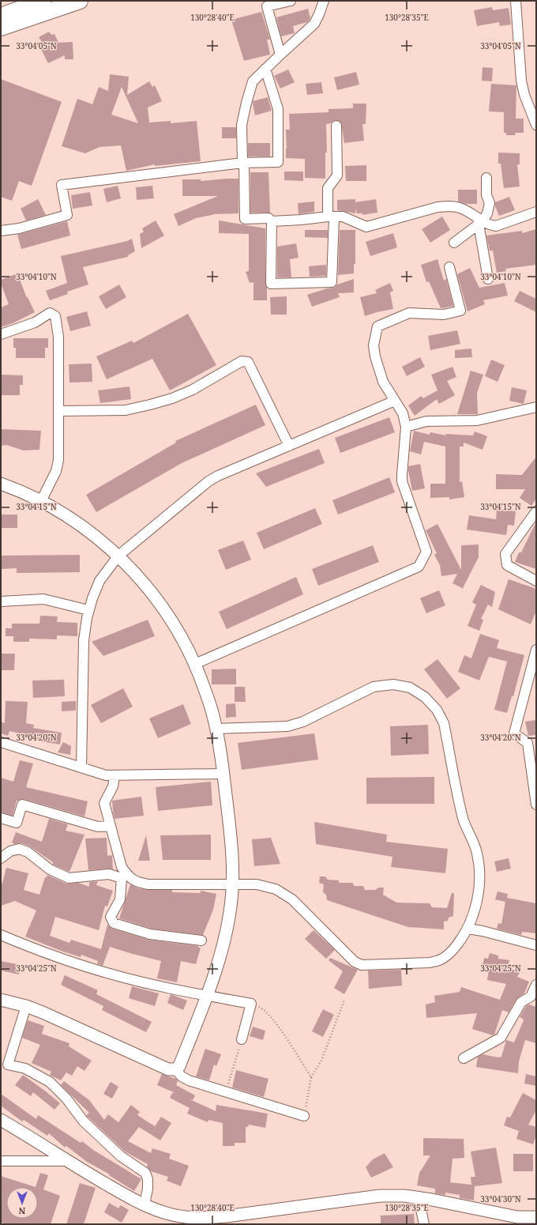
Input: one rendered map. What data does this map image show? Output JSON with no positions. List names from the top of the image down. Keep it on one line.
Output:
{"north":"bottom","coordinates":["130°28'40\"E","130°28'35\"E","33°04'05\"N","33°04'10\"N","33°04'15\"N","33°04'20\"N","33°04'25\"N","33°04'30\"N"]}
